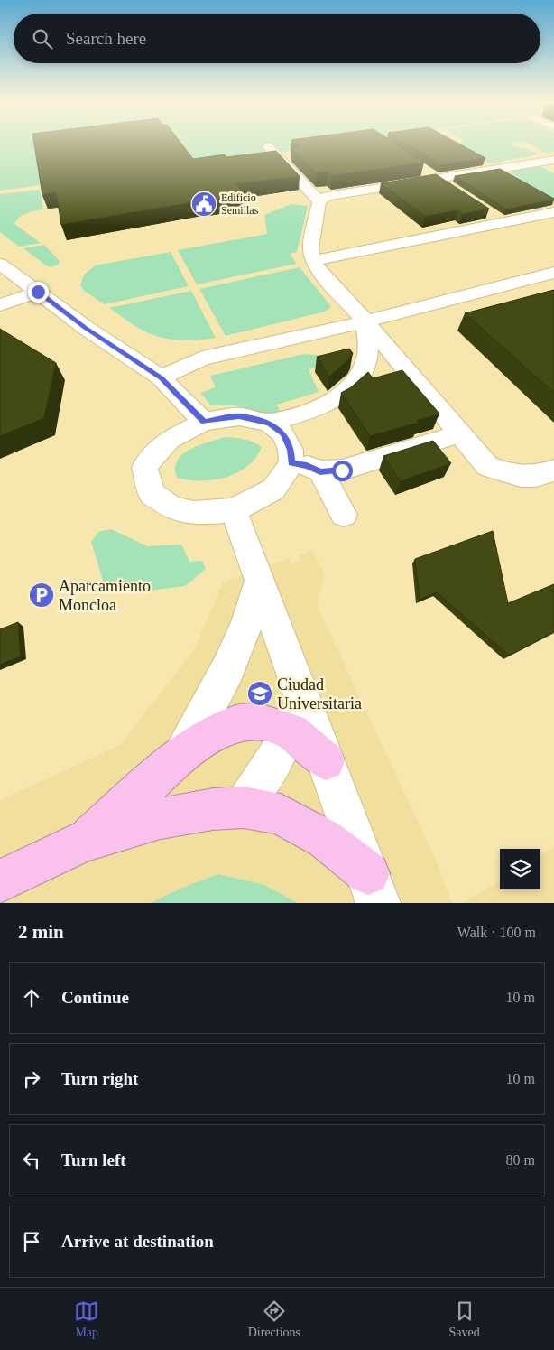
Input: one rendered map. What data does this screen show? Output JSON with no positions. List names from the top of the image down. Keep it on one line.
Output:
{"places":{"public building":["Edificio Semillas"],"parking":["Aparcamiento Moncloa"],"school or university":["Ciudad Universitaria"]},"page":{"search":"Search here","heading":["2 min","Walk · 100 m"],"list":[["Continue","10 m"],["Turn right","10 m"],["Turn left","80 m"],"Arrive at destination"],"nav":["Map","Directions","Saved"]}}
